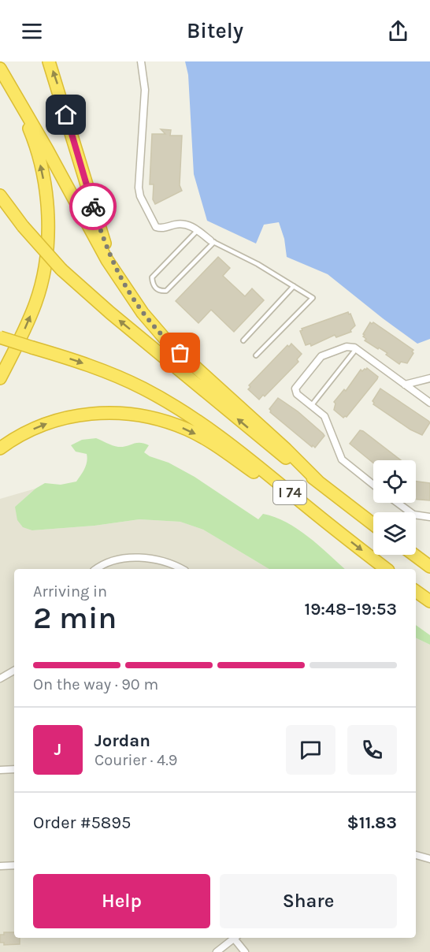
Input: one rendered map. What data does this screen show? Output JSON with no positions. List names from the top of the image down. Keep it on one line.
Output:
{"streets":{"highway":["I 74"]},"page":{"header":"Bitely","heading":["2 min","Arriving in","19:48–19:53"],"panel":["Jordan","Courier · 4.9","Order #5895","$11.83"],"bar":"On the way · 90 m","round":"J","buttons":["Help","Share"]}}
